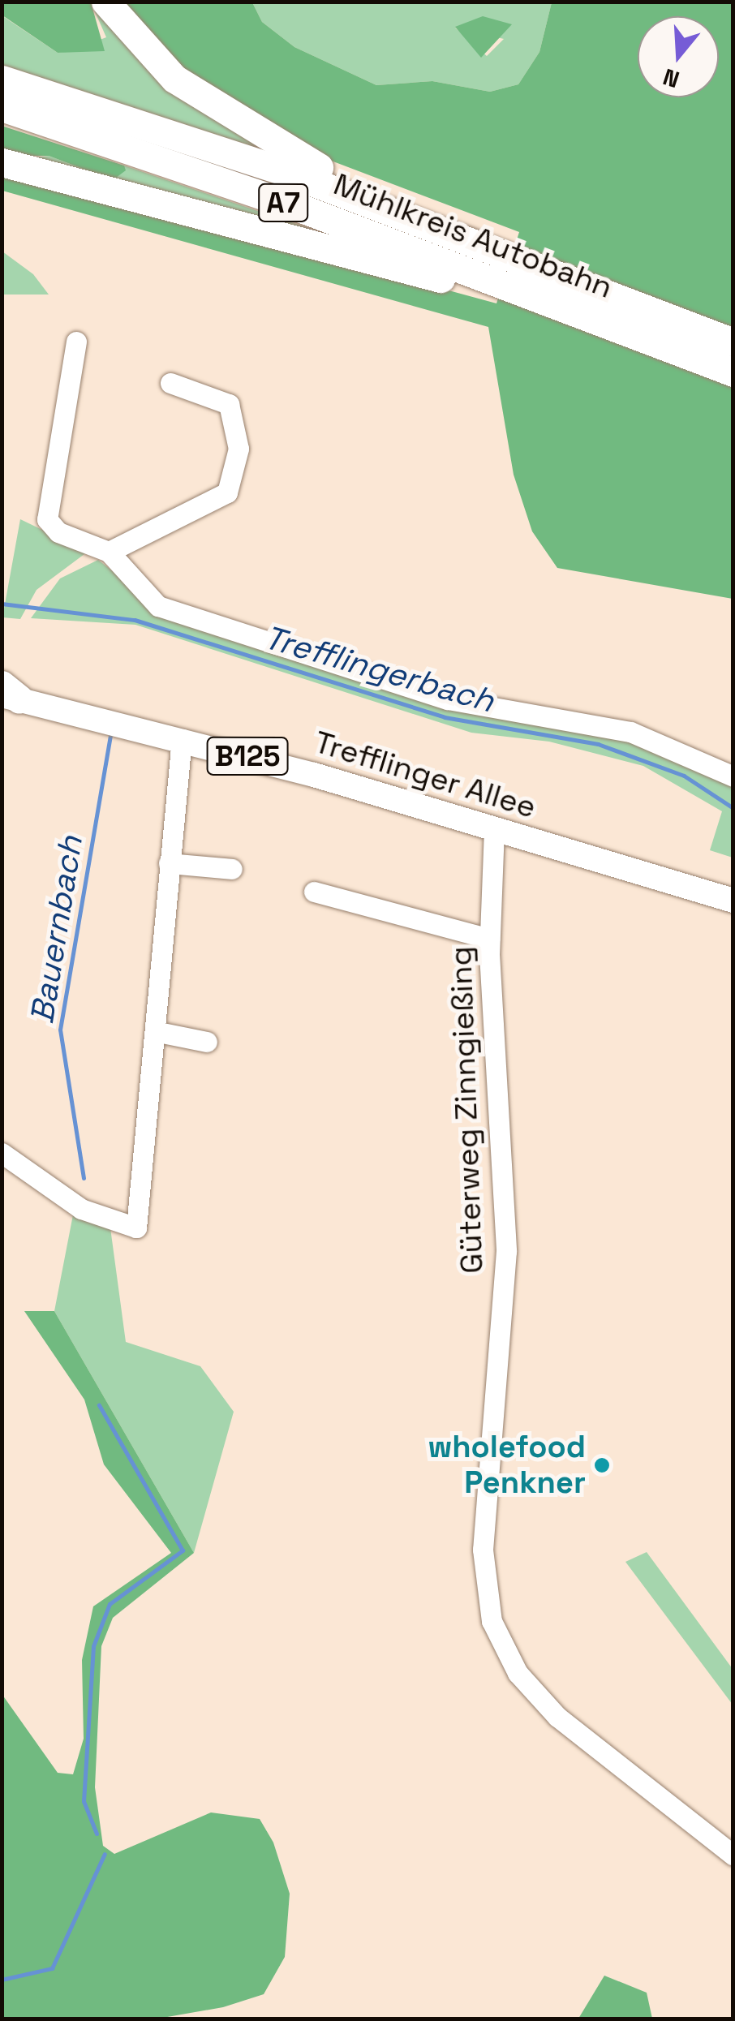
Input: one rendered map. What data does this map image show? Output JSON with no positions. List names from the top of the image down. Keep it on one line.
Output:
{"streets":{"highway":["A7","Mühlkreis Autobahn"],"main road":["B125","Trefflinger Allee"],"street":["Güterweg Zinngießing"]},"crossings":[["Trefflinger Allee","Güterweg Zinngießing"]],"water":["Trefflingerbach","Bauernbach"],"places":["wholefood Penkner"],"north":"bottom"}
